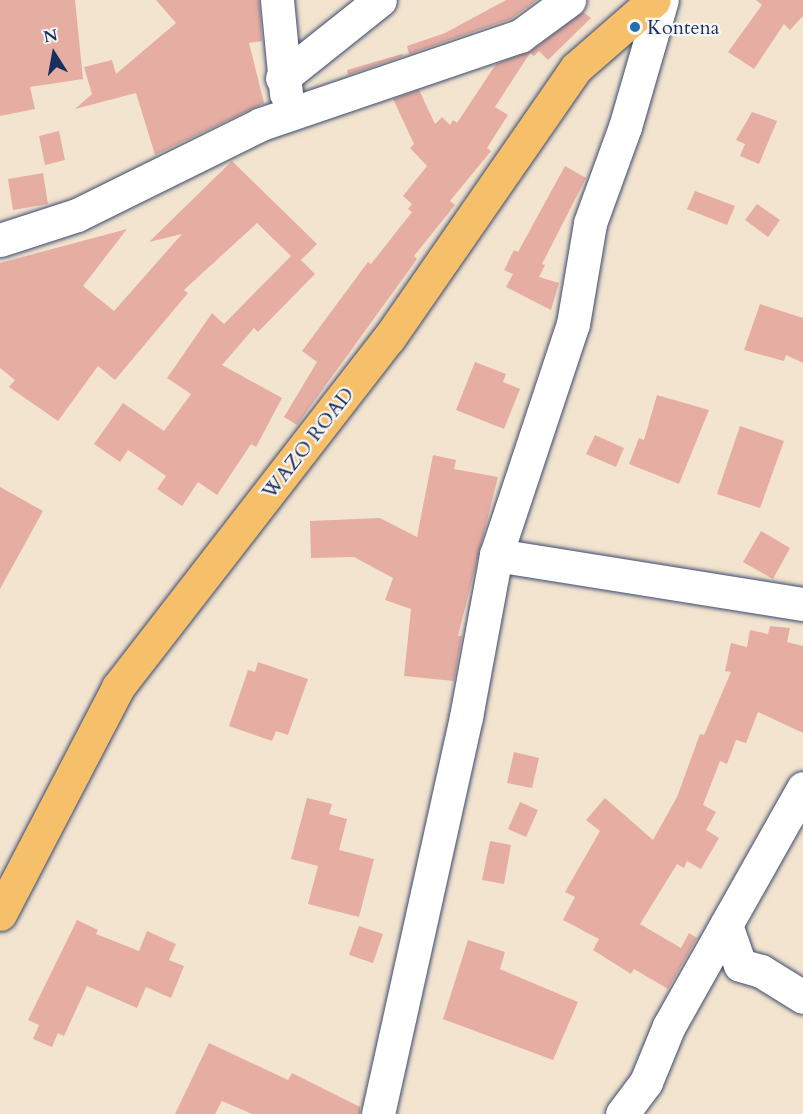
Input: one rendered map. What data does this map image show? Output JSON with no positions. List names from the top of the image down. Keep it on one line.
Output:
{"streets":{"main road":["WAZO ROAD"]},"places":["Kontena"],"north":"top"}
